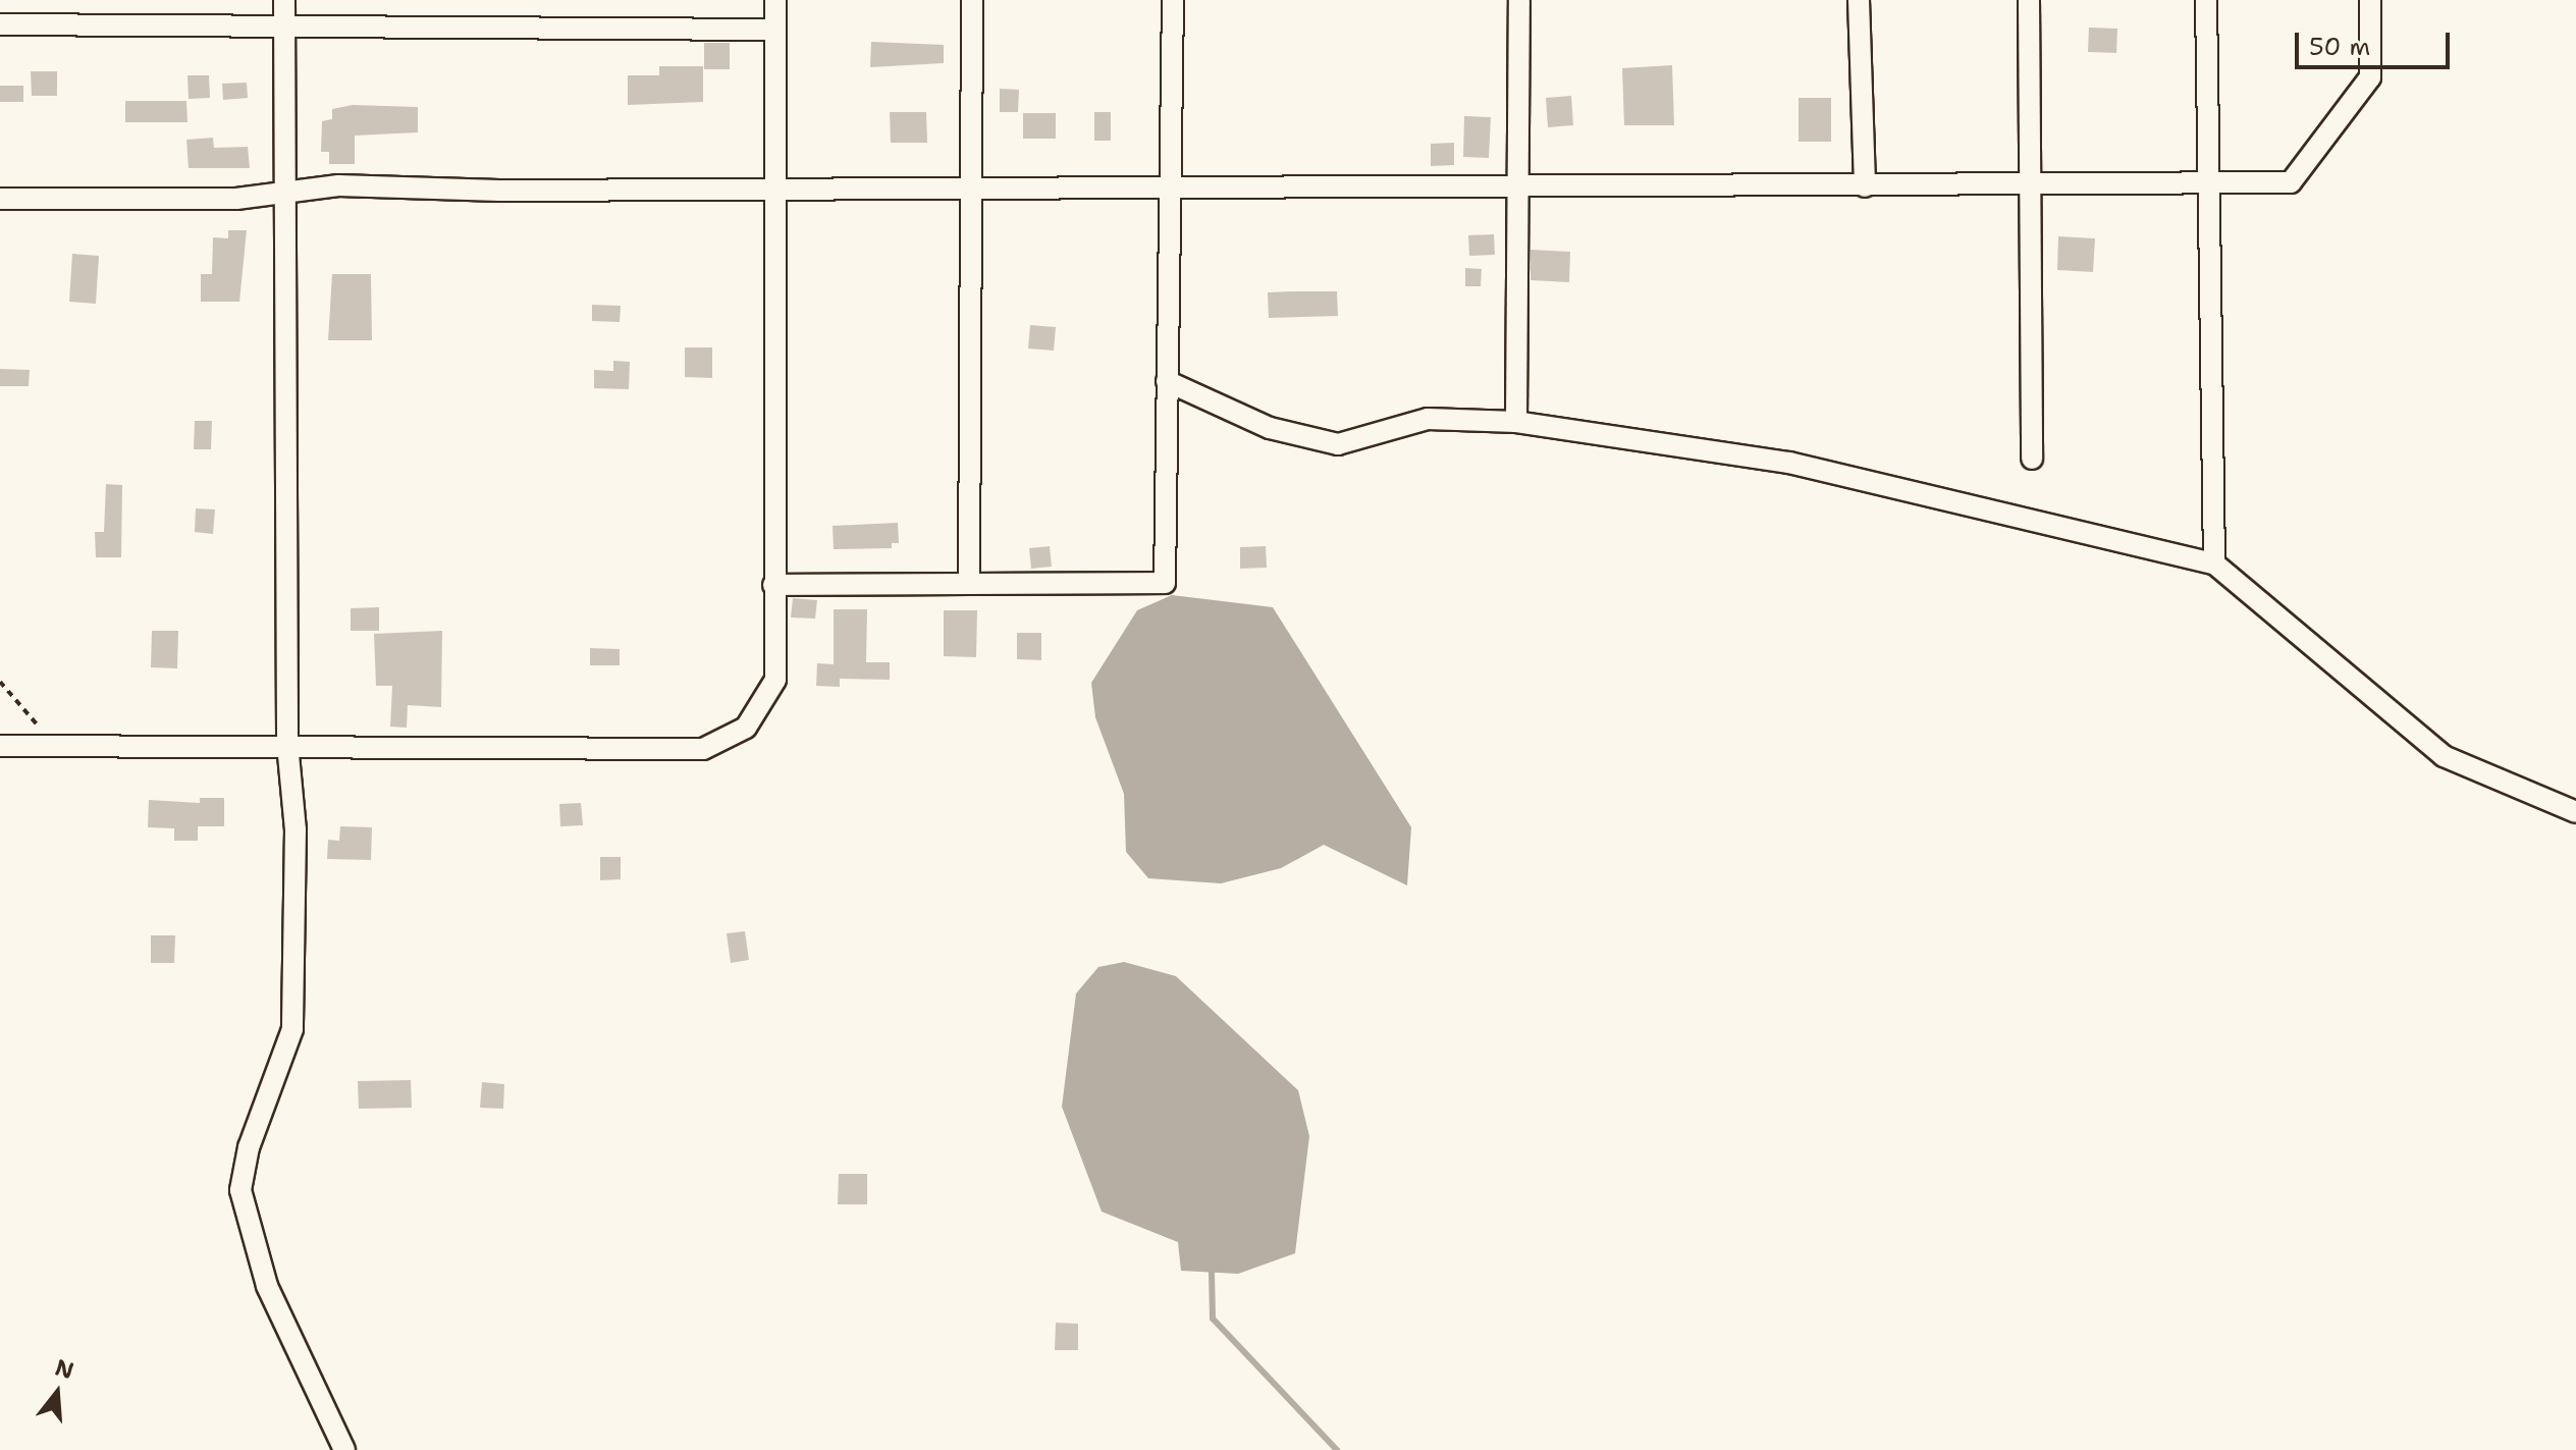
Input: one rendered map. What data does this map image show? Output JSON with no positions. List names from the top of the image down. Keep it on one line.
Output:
{"scale_bar":"50 m","north":"top"}
